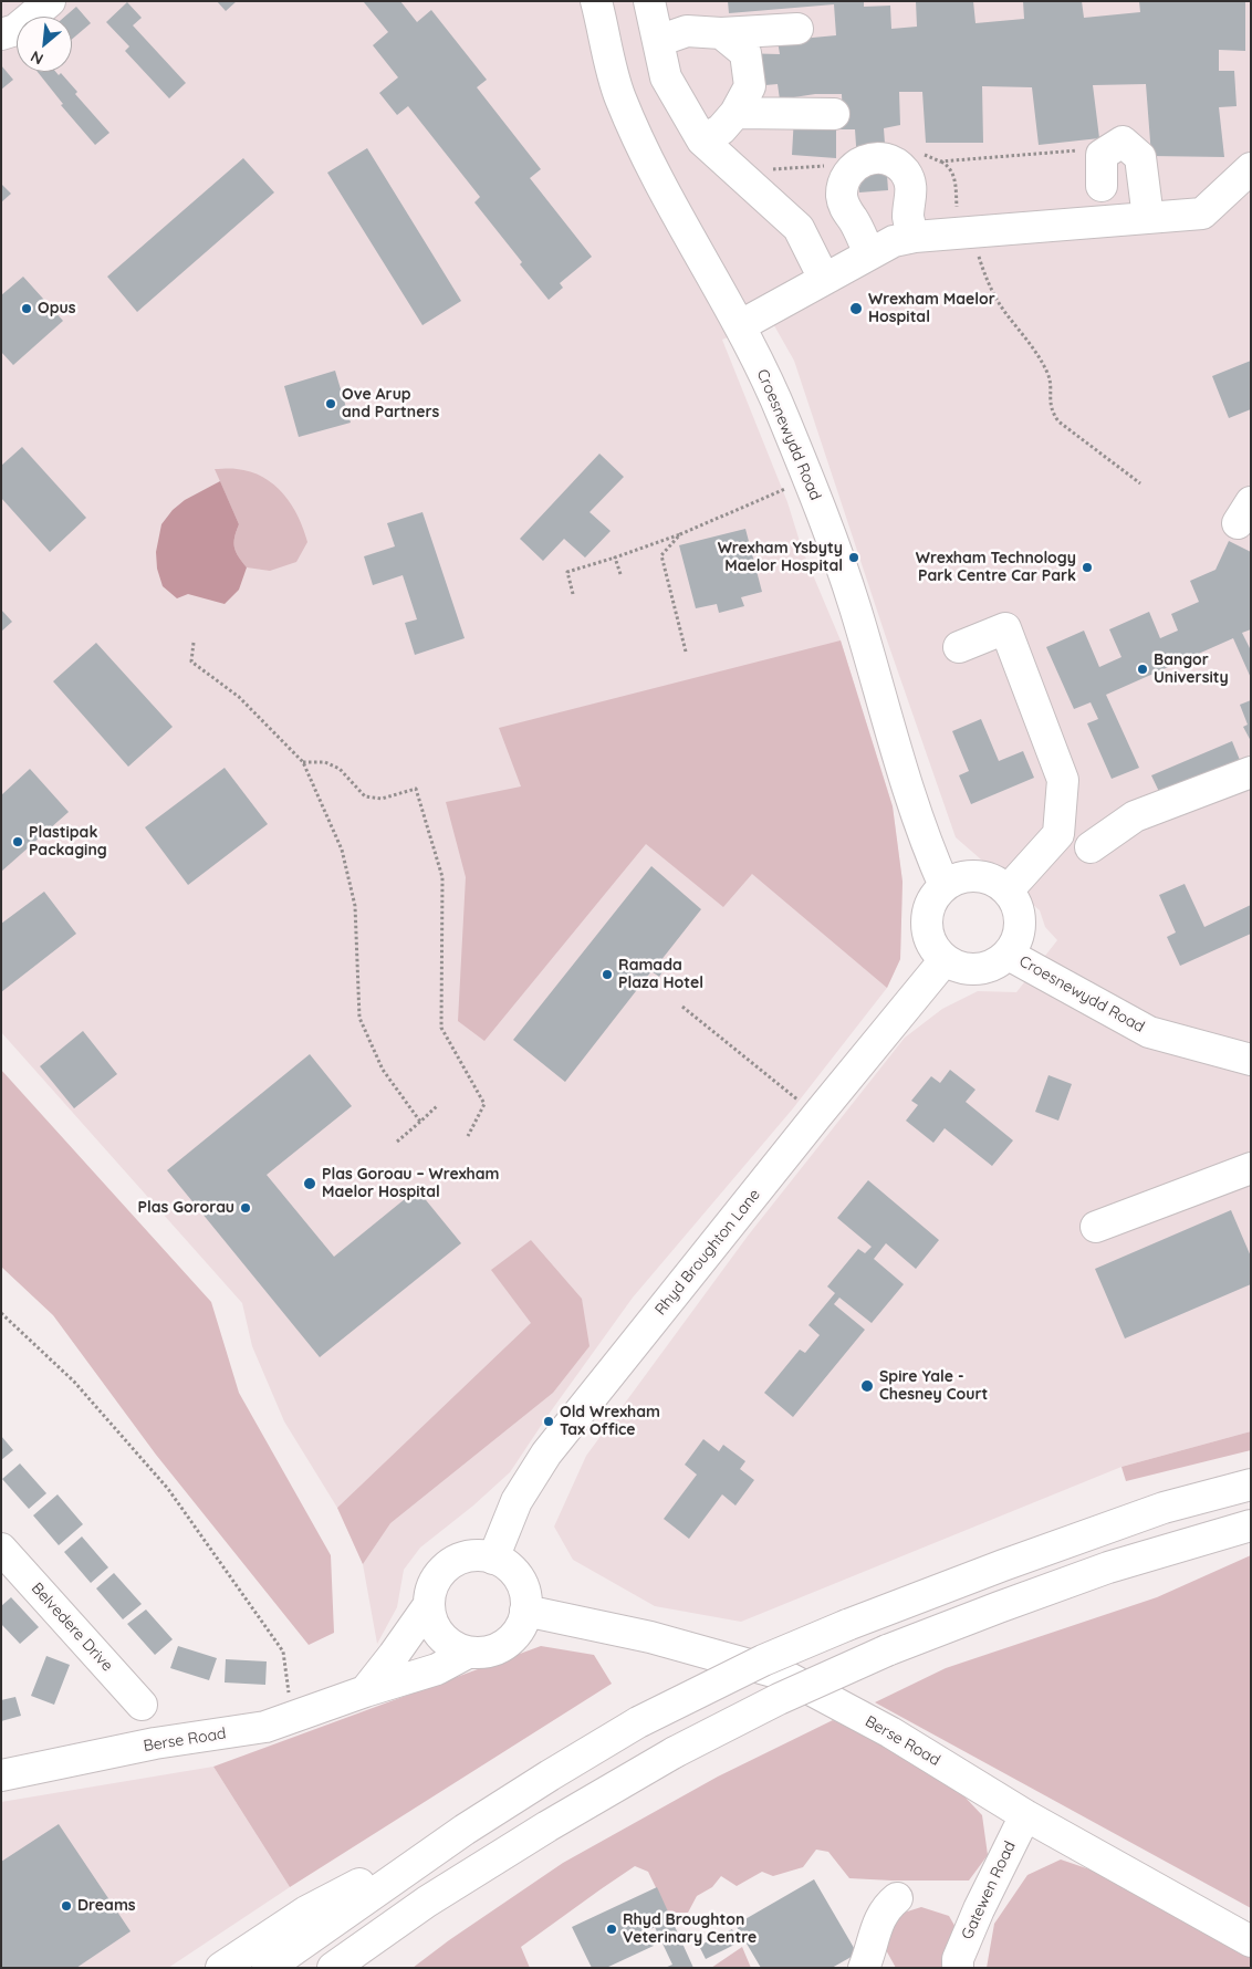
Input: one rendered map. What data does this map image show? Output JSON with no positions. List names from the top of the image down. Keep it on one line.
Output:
{"streets":{"main road":["Croesnewydd Road","Rhyd Broughton Lane","Belvedere Drive","Berse Road","Gatewen Road"]},"crossings":[["Croesnewydd Road","Rhyd Broughton Lane"],["Rhyd Broughton Lane","Berse Road"],["Berse Road","Gatewen Road"]],"places":["Opus","Wrexham Maelor Hospital","Ove Arup and Partners","Wrexham Ysbyty Maelor Hospital","Wrexham Technology Park Centre Car Park","Bangor University","Plastipak Packaging","Ramada Plaza Hotel","Plas Goroau – Wrexham Maelor Hospital","Plas Gororau","Spire Yale - Chesney Court","Old Wrexham Tax Office","Dreams","Rhyd Broughton Veterinary Centre"],"north":"bottom left"}
